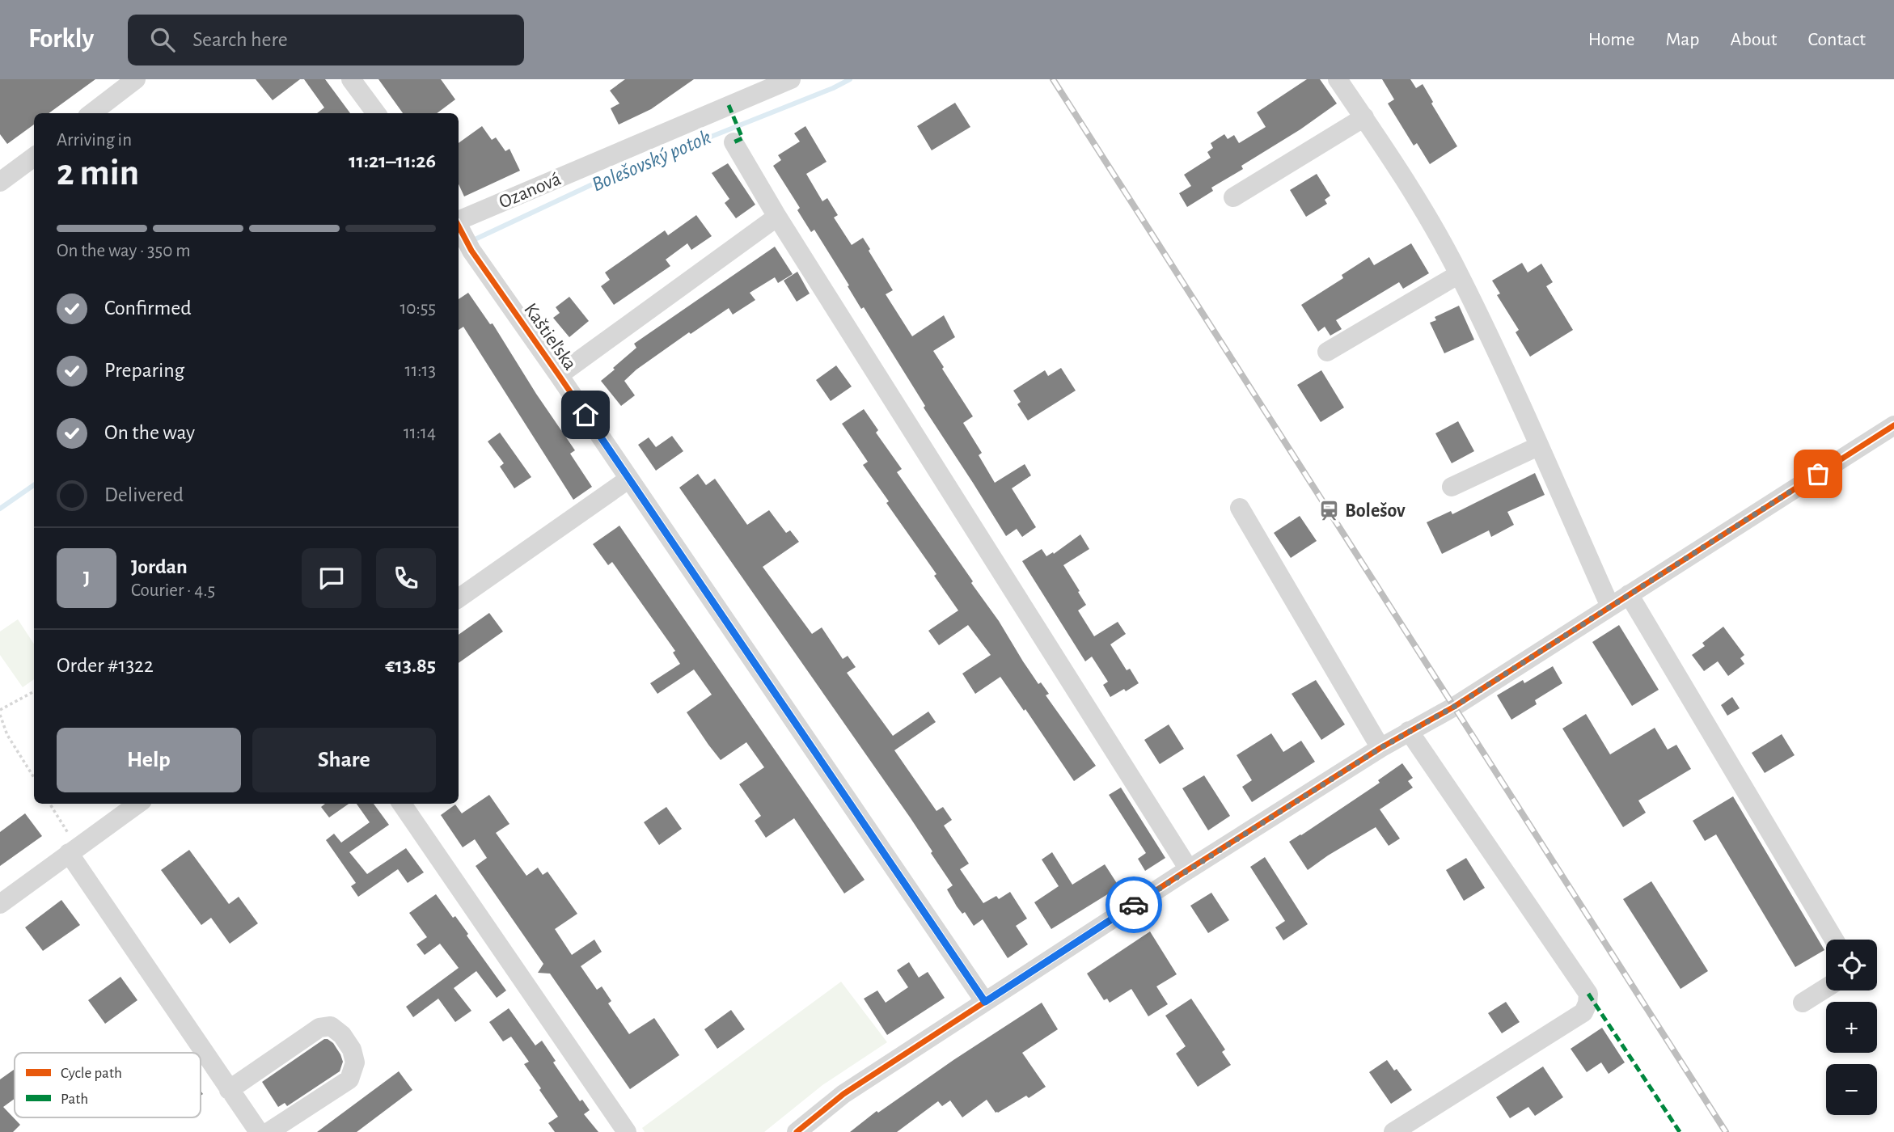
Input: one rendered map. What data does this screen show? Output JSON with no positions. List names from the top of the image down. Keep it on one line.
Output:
{"streets":{"street":["Ozanová","Kaštieľska"]},"crossings":[["Ozanová","Kaštieľska"]],"water":["Bolešovský potok"],"places":{"station":["Bolešov"]},"legend":["Cycle path","Path"],"page":{"header":"Forkly","search":"Search here","nav":["Home","Map","About","Contact"],"heading":["2 min","Arriving in","11:21–11:26"],"panel":["Jordan","Courier · 4.5","Order #1322","€13.85"],"bar":"On the way · 350 m","list":[["Confirmed","10:55"],["Preparing","11:13"],["On the way","11:14"],"Delivered"],"round":"J","buttons":["Help","Share"],"map_buttons":["+","−"]}}
